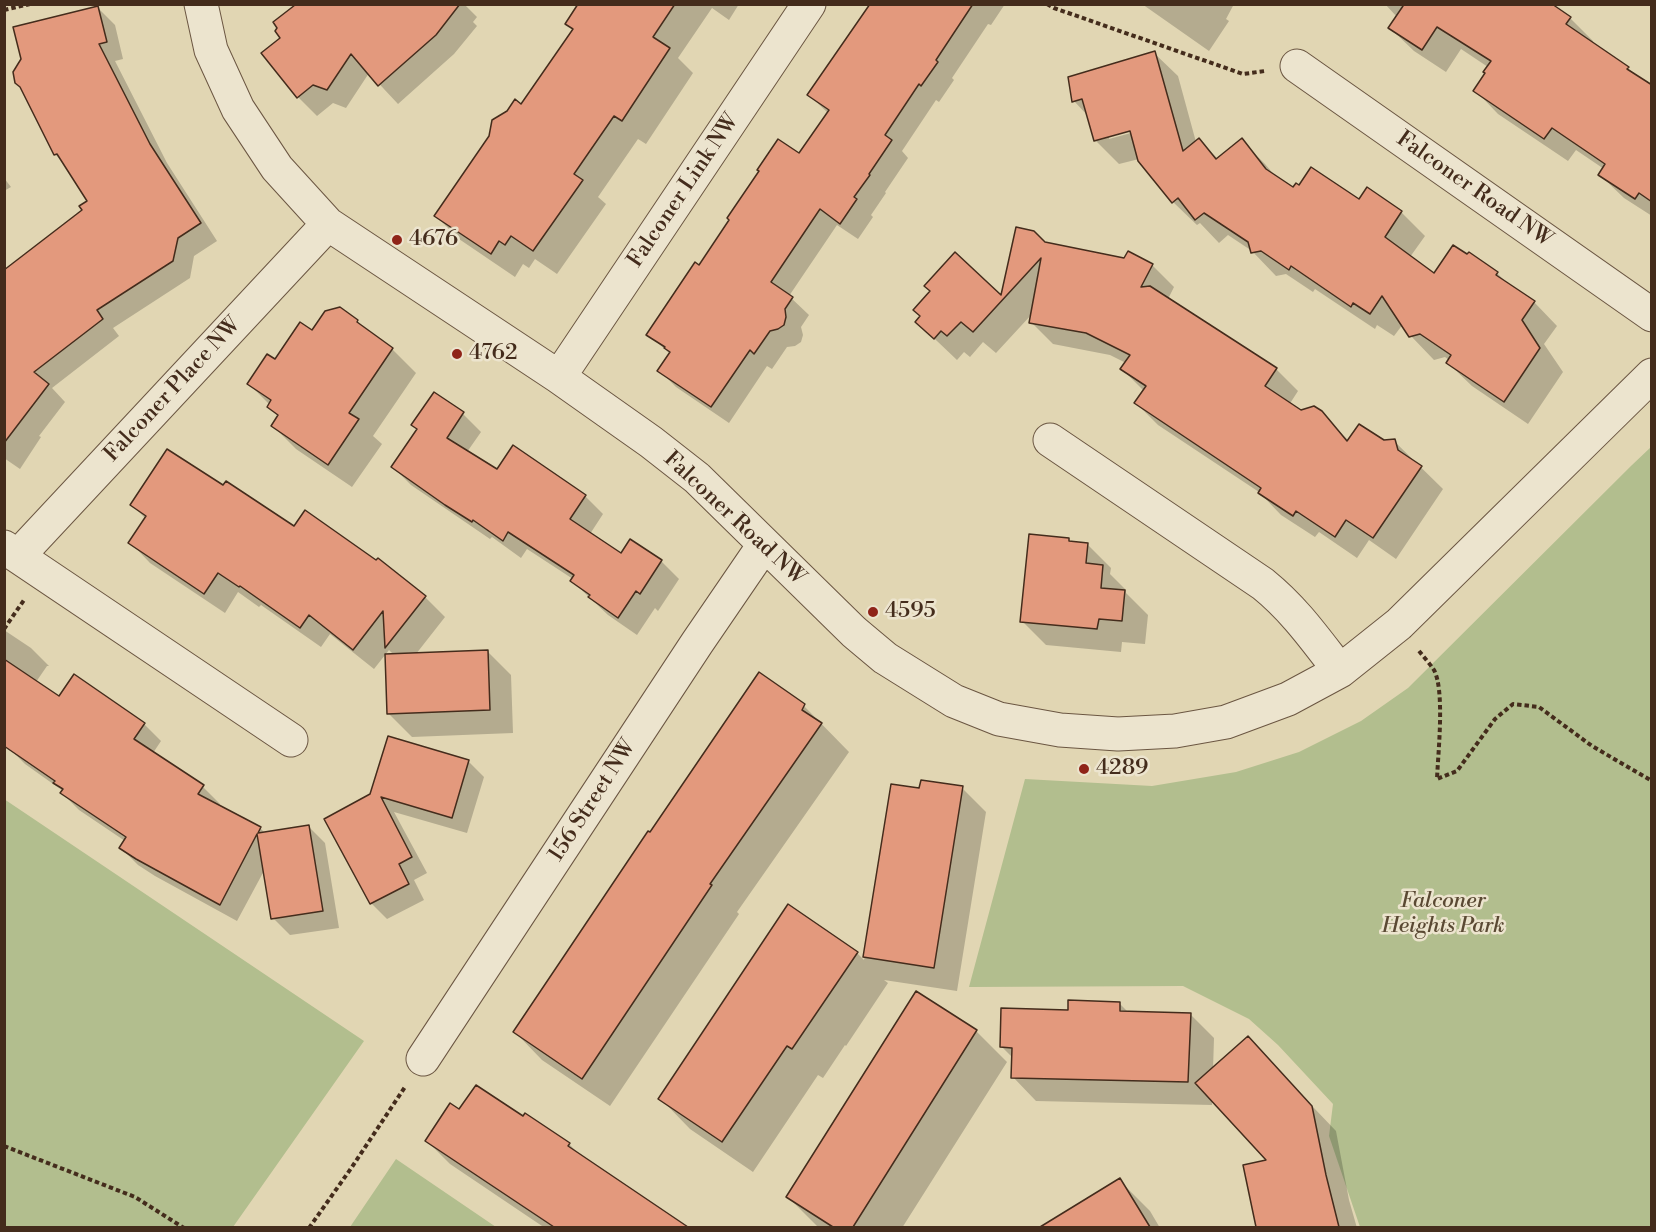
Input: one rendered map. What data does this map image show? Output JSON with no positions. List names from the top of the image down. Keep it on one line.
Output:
{"streets":{"street":["Falconer Road NW","Falconer Link NW","Falconer Place NW","156 Street NW"]},"crossings":[["Falconer Road NW","Falconer Link NW"],["Falconer Road NW","Falconer Place NW"],["Falconer Road NW","156 Street NW"]],"parks":["Falconer Heights Park"],"places":["4676","4762","4595","4289"]}
